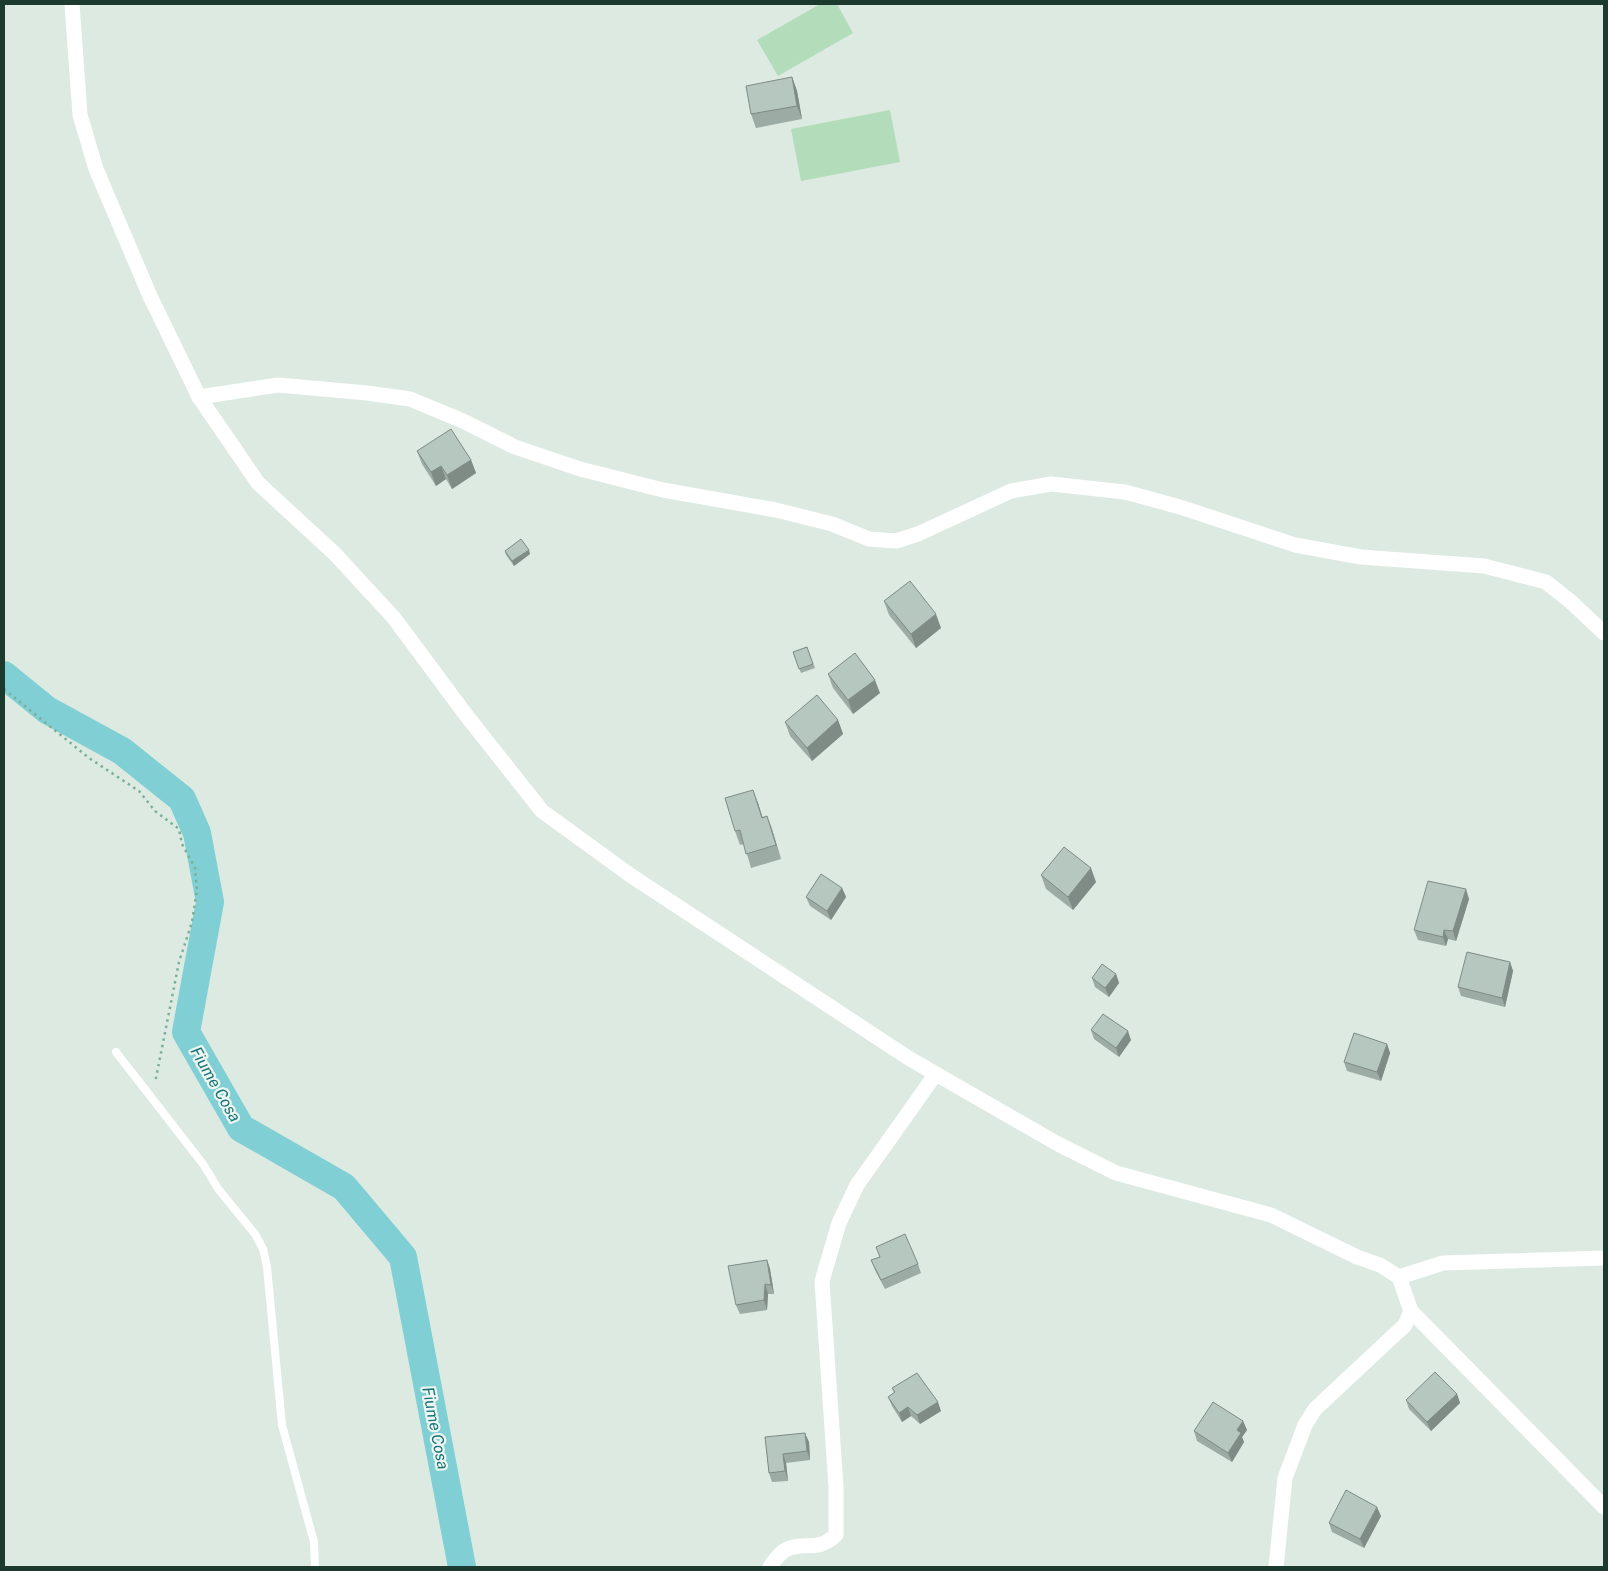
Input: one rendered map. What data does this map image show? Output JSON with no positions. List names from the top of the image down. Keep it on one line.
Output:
{"water":["Fiume Cosa"]}
